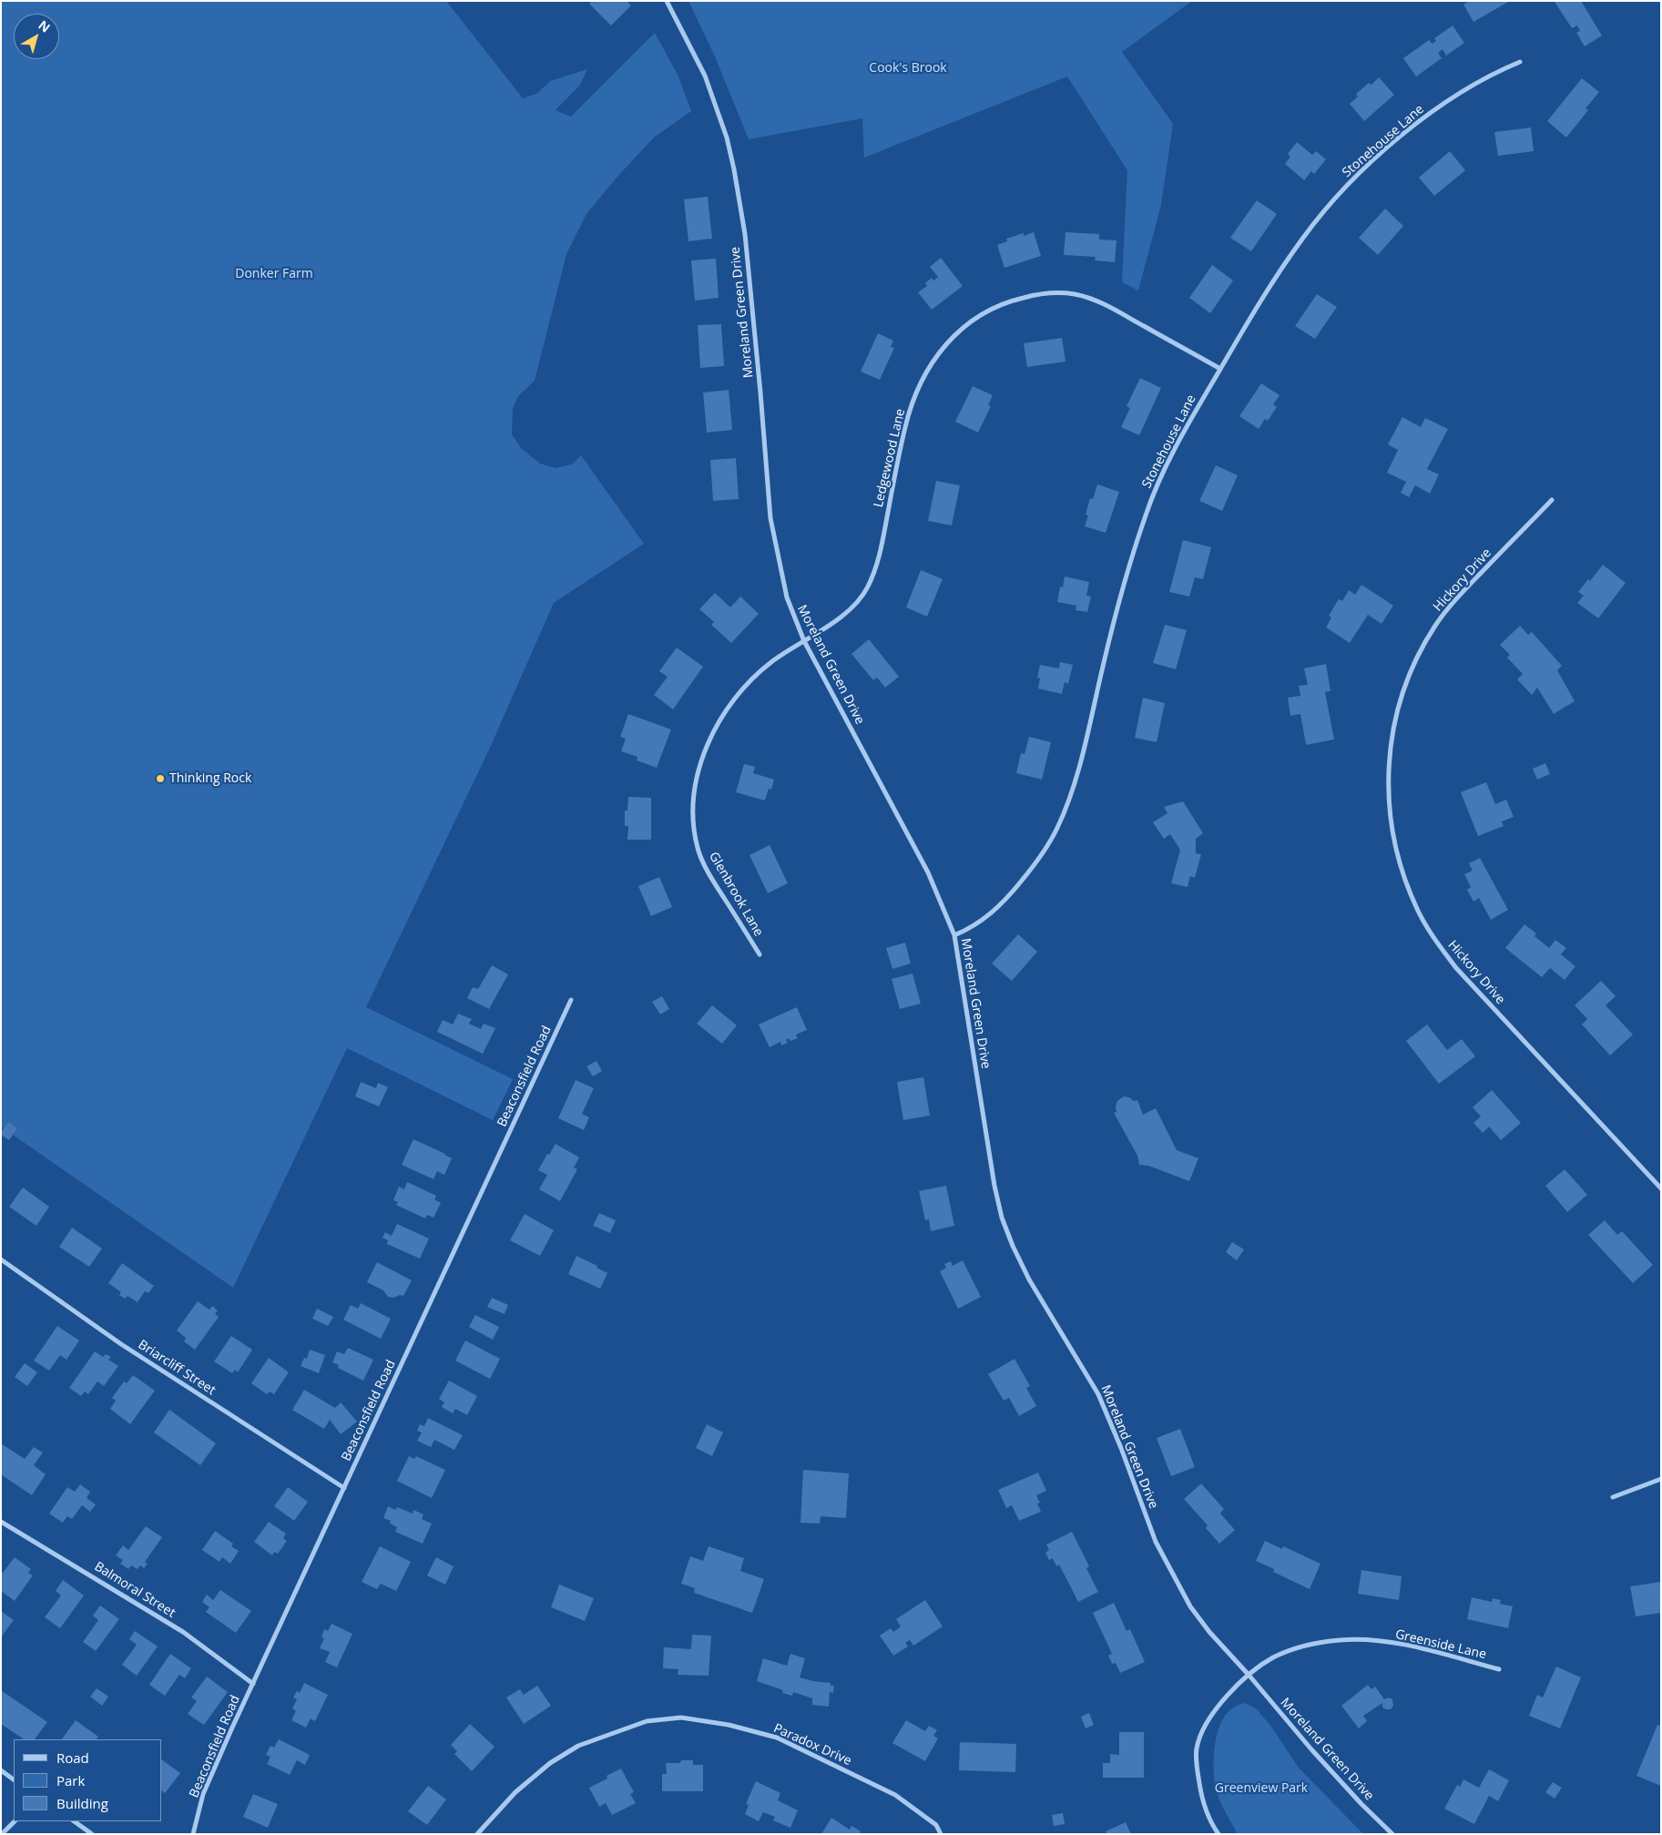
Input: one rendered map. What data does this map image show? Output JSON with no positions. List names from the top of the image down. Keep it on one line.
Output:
{"streets":{"street":["Stonehouse Lane","Moreland Green Drive","Ledgewood Lane","Hickory Drive","Glenbrook Lane","Beaconsfield Road","Briarcliff Street","Balmoral Street","Greenside Lane","Paradox Drive"]},"crossings":[["Stonehouse Lane","Moreland Green Drive"],["Stonehouse Lane","Ledgewood Lane"],["Moreland Green Drive","Ledgewood Lane"],["Moreland Green Drive","Glenbrook Lane"],["Moreland Green Drive","Greenside Lane"],["Ledgewood Lane","Glenbrook Lane"],["Beaconsfield Road","Briarcliff Street"],["Beaconsfield Road","Balmoral Street"]],"parks":["Cook's Brook","Donker Farm","Greenview Park"],"places":["Thinking Rock"],"legend":["Road","Park","Building"],"north":"top right"}
